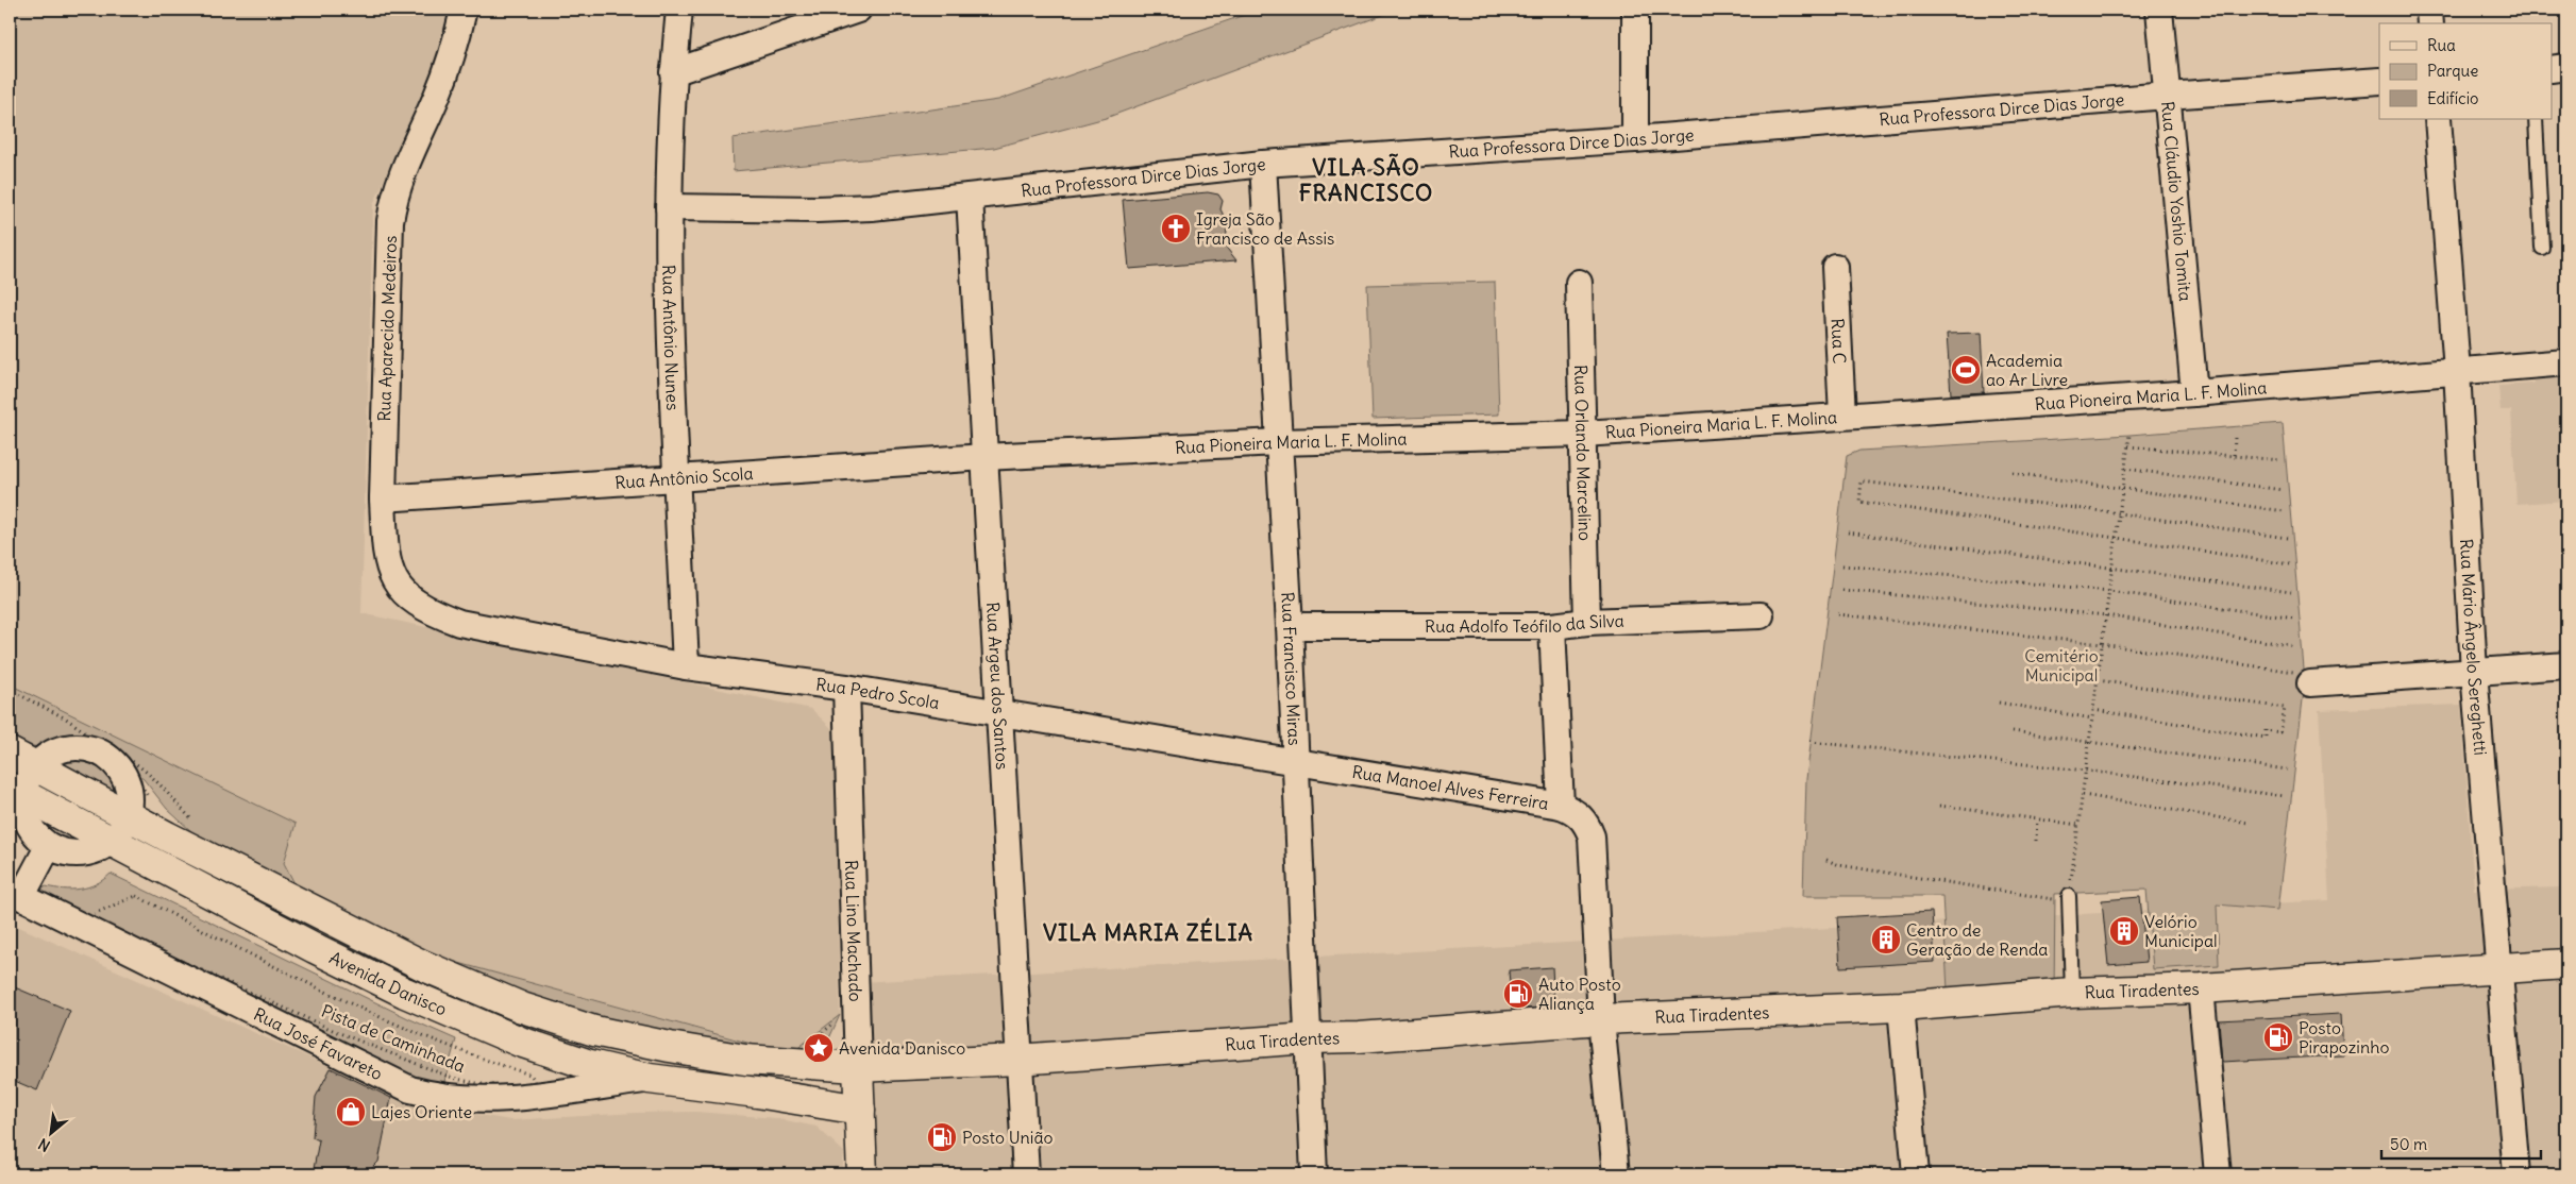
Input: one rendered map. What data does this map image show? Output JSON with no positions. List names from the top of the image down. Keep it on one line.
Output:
{"streets":{"main road":["Rua Lino Machado","Avenida Danisco","Rua Tiradentes"],"street":["Rua Professora Dirce Dias Jorge","Rua Cláudio Yoshio Tomita","Rua Aparecido Medeiros","Rua Antônio Nunes","Rua C","Rua Pioneira Maria L. F. Molina","Rua Orlando Marcelino","Rua Antônio Scola","Rua Adolfo Teófilo da Silva","Rua Mário Ângelo Sereghetti","Rua Francisco Miras","Rua Argeu dos Santos","Rua Pedro Scola","Rua Manoel Alves Ferreira","Rua José Favareto"],"path":["Pista de Caminhada"]},"crossings":[["Rua Professora Dirce Dias Jorge","Rua Cláudio Yoshio Tomita"],["Rua Professora Dirce Dias Jorge","Rua Antônio Nunes"],["Rua Professora Dirce Dias Jorge","Rua Francisco Miras"],["Rua Professora Dirce Dias Jorge","Rua Argeu dos Santos"],["Rua Cláudio Yoshio Tomita","Rua Pioneira Maria L. F. Molina"],["Rua Aparecido Medeiros","Rua Antônio Scola"],["Rua Aparecido Medeiros","Rua Pedro Scola"],["Rua Antônio Nunes","Rua Antônio Scola"],["Rua Antônio Nunes","Rua Pedro Scola"],["Rua C","Rua Pioneira Maria L. F. Molina"],["Rua Pioneira Maria L. F. Molina","Rua Orlando Marcelino"],["Rua Pioneira Maria L. F. Molina","Rua Antônio Scola"],["Rua Pioneira Maria L. F. Molina","Rua Mário Ângelo Sereghetti"],["Rua Pioneira Maria L. F. Molina","Rua Francisco Miras"],["Rua Pioneira Maria L. F. Molina","Rua Argeu dos Santos"],["Rua Orlando Marcelino","Rua Adolfo Teófilo da Silva"],["Rua Antônio Scola","Rua Argeu dos Santos"],["Rua Adolfo Teófilo da Silva","Rua Francisco Miras"],["Rua Mário Ângelo Sereghetti","Rua Tiradentes"],["Rua Francisco Miras","Rua Pedro Scola"],["Rua Francisco Miras","Rua Manoel Alves Ferreira"],["Rua Francisco Miras","Rua Tiradentes"],["Rua Argeu dos Santos","Rua Pedro Scola"],["Rua Argeu dos Santos","Rua Tiradentes"],["Rua Pedro Scola","Rua Manoel Alves Ferreira"],["Rua Pedro Scola","Rua Lino Machado"],["Rua Manoel Alves Ferreira","Rua Tiradentes"],["Rua Lino Machado","Avenida Danisco"],["Rua Lino Machado","Rua Tiradentes"],["Avenida Danisco","Rua Tiradentes"],["Avenida Danisco","Rua José Favareto"]],"districts":["VILA SÃO FRANCISCO","VILA MARIA ZÉLIA"],"parks":["Cemitério Municipal"],"places":{"church":["Igreja São Francisco de Assis"],"sports":["Academia ao Ar Livre"],"building":["Velório Municipal","Centro de Geração de Renda"],"fuel station":["Auto Posto Aliança","Posto Pirapozinho","Posto União"],"place":["Avenida Danisco"],"shop":["Lajes Oriente"]},"legend":["Rua","Parque","Edifício"],"scale_bar":"50 m","north":"bottom left"}
